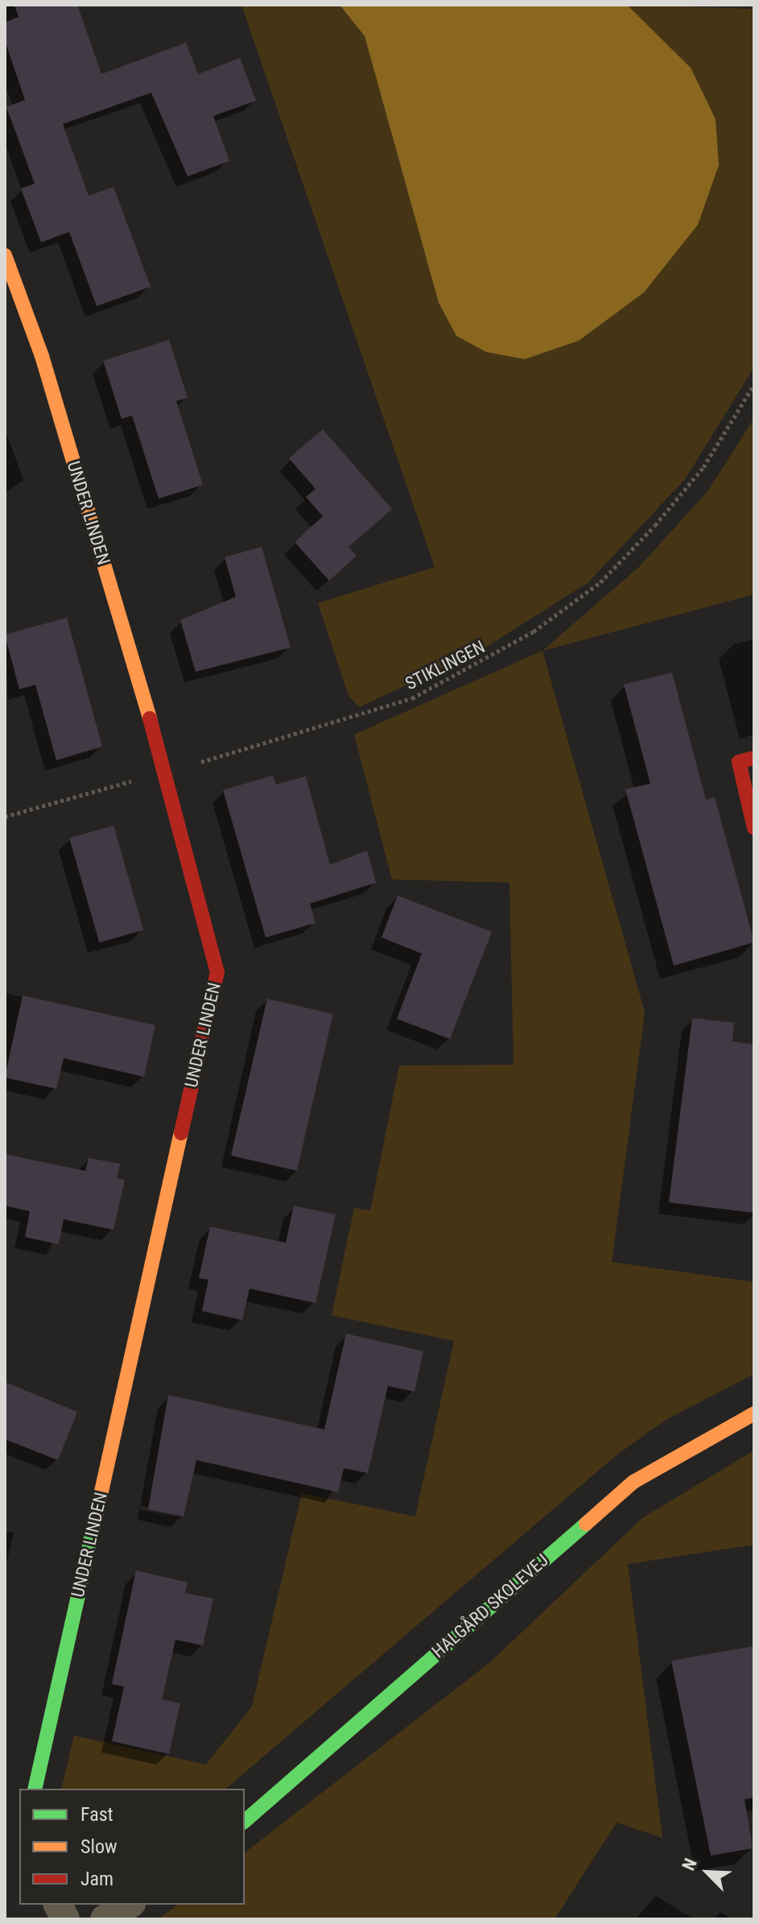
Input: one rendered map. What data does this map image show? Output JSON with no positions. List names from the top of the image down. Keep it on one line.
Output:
{"streets":{"street":["UNDER LINDEN","HALGÅRD SKOLEVEJ"],"path":["STIKLINGEN"]},"crossings":[["UNDER LINDEN","STIKLINGEN"]],"legend":["Fast","Slow","Jam"],"north":"top left"}
